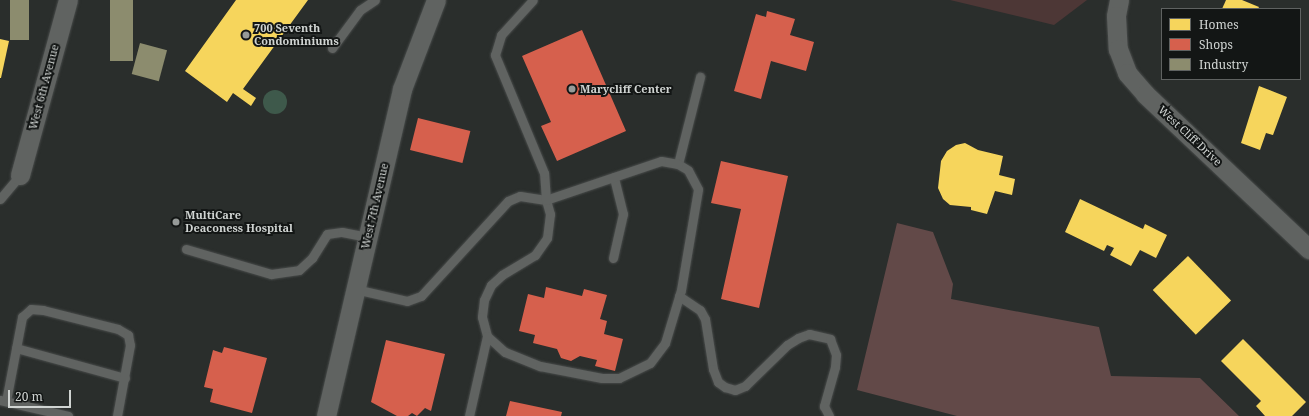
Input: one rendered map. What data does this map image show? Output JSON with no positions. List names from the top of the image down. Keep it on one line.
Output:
{"streets":{"street":["West 6th Avenue","West Cliff Drive","West 7th Avenue"]},"places":["700 Seventh Condominiums","Marycliff Center","MultiCare Deaconess Hospital"],"legend":["Homes","Shops","Industry"],"scale_bar":"20 m"}
